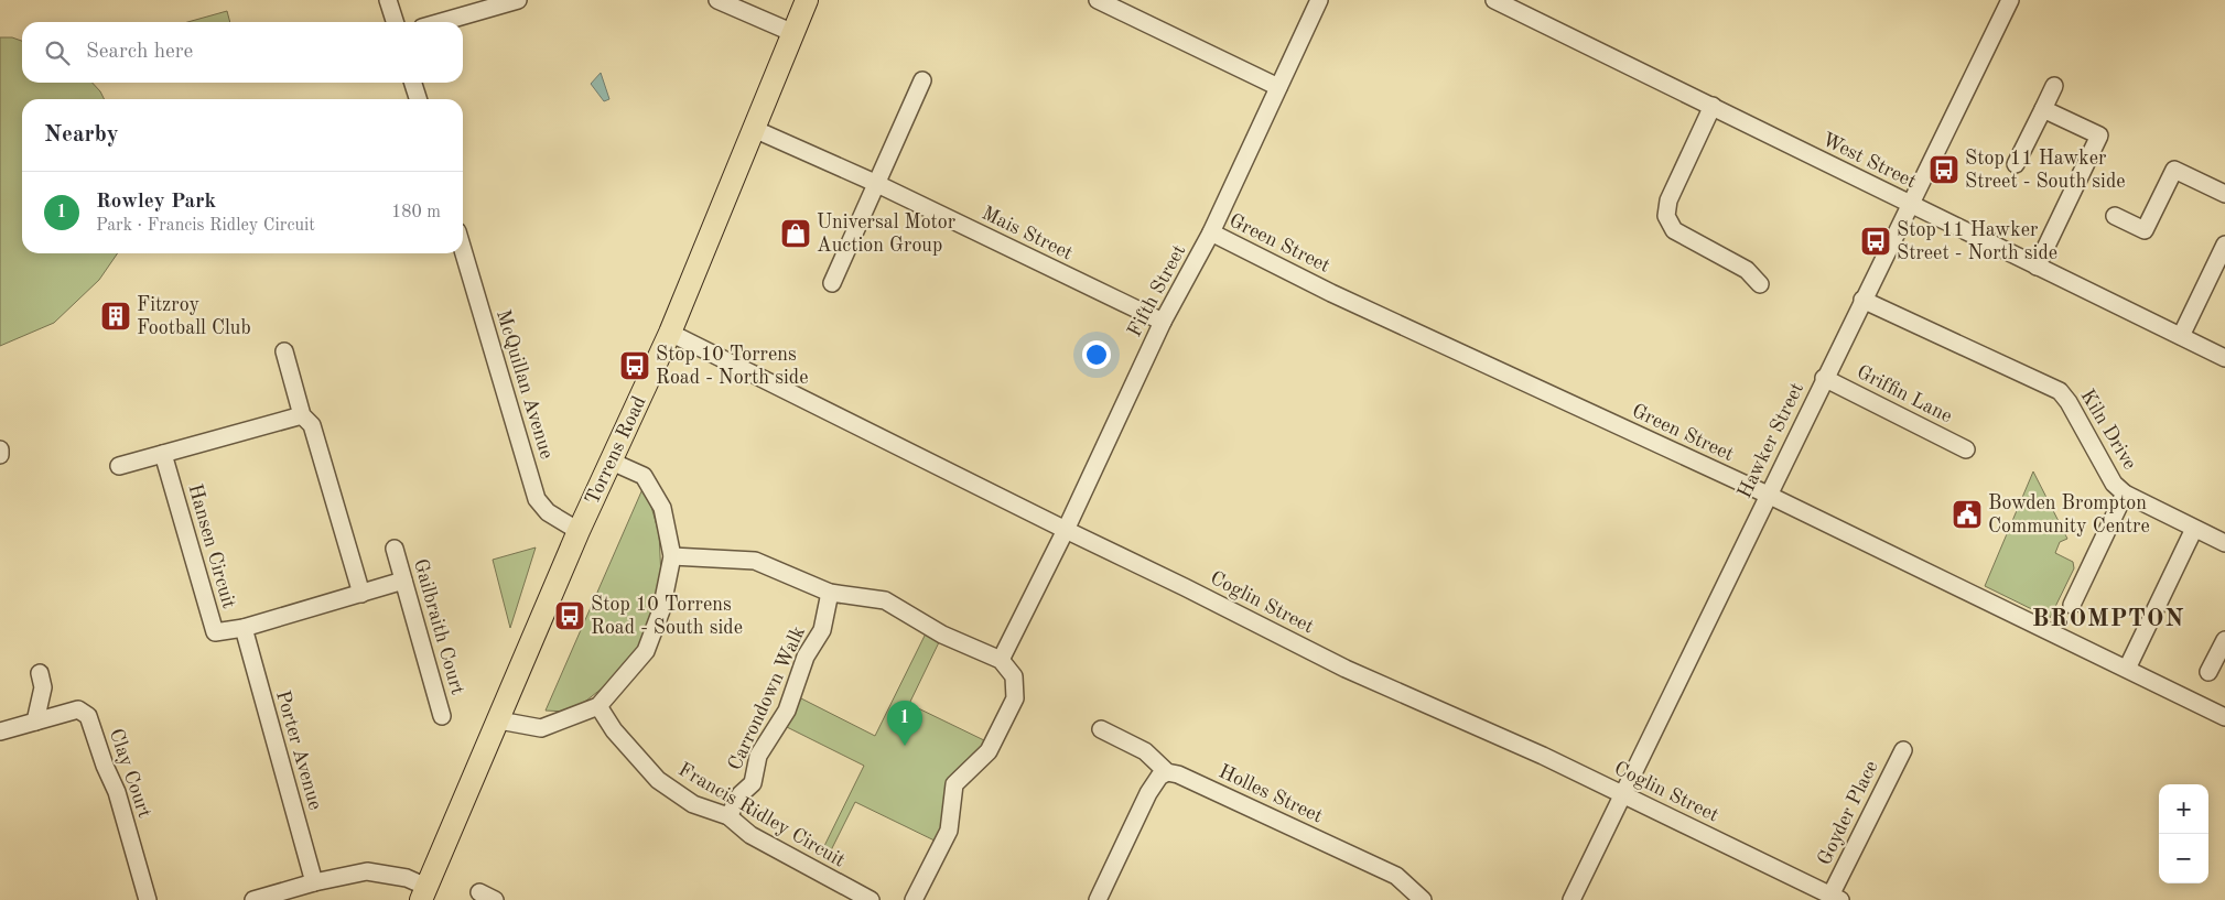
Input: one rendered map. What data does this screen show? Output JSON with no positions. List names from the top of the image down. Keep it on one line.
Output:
{"streets":{"main road":["Torrens Road"],"street":["West Street","Mais Street","Green Street","Fifth Street","McQuillan Avenue","Griffin Lane","Kiln Drive","Hawker Street","Hansen Circuit","Coglin Street","Gailbraith Court","Carrondown Walk","Porter Avenue","Clay Court","Holles Street","Goyder Place","Francis Ridley Circuit"]},"crossings":[["West Street","Hawker Street"],["Mais Street","Fifth Street"],["Mais Street","Torrens Road"],["Green Street","Fifth Street"],["Green Street","Hawker Street"],["Fifth Street","Coglin Street"],["McQuillan Avenue","Torrens Road"],["Griffin Lane","Hawker Street"],["Kiln Drive","Hawker Street"],["Hawker Street","Coglin Street"],["Torrens Road","Coglin Street"],["Hansen Circuit","Gailbraith Court"],["Hansen Circuit","Porter Avenue"],["Coglin Street","Goyder Place"],["Carrondown Walk","Francis Ridley Circuit"]],"districts":["BROMPTON"],"places":{"bus stop":["Stop 11 Hawker Street - South side","Stop 11 Hawker Street - North side","Stop 10 Torrens Road - North side","Stop 10 Torrens Road - South side"],"shop":["Universal Motor Auction Group"],"building":["Fitzroy Football Club"],"public building":["Bowden Brompton Community Centre"]},"page":{"search":"Search here","heading":"Nearby","list":[{"mark":"1","name":"Rowley Park","note":"Park · Francis Ridley Circuit","value":"180 m"}],"pins":"1","map_buttons":["+","−"]}}
